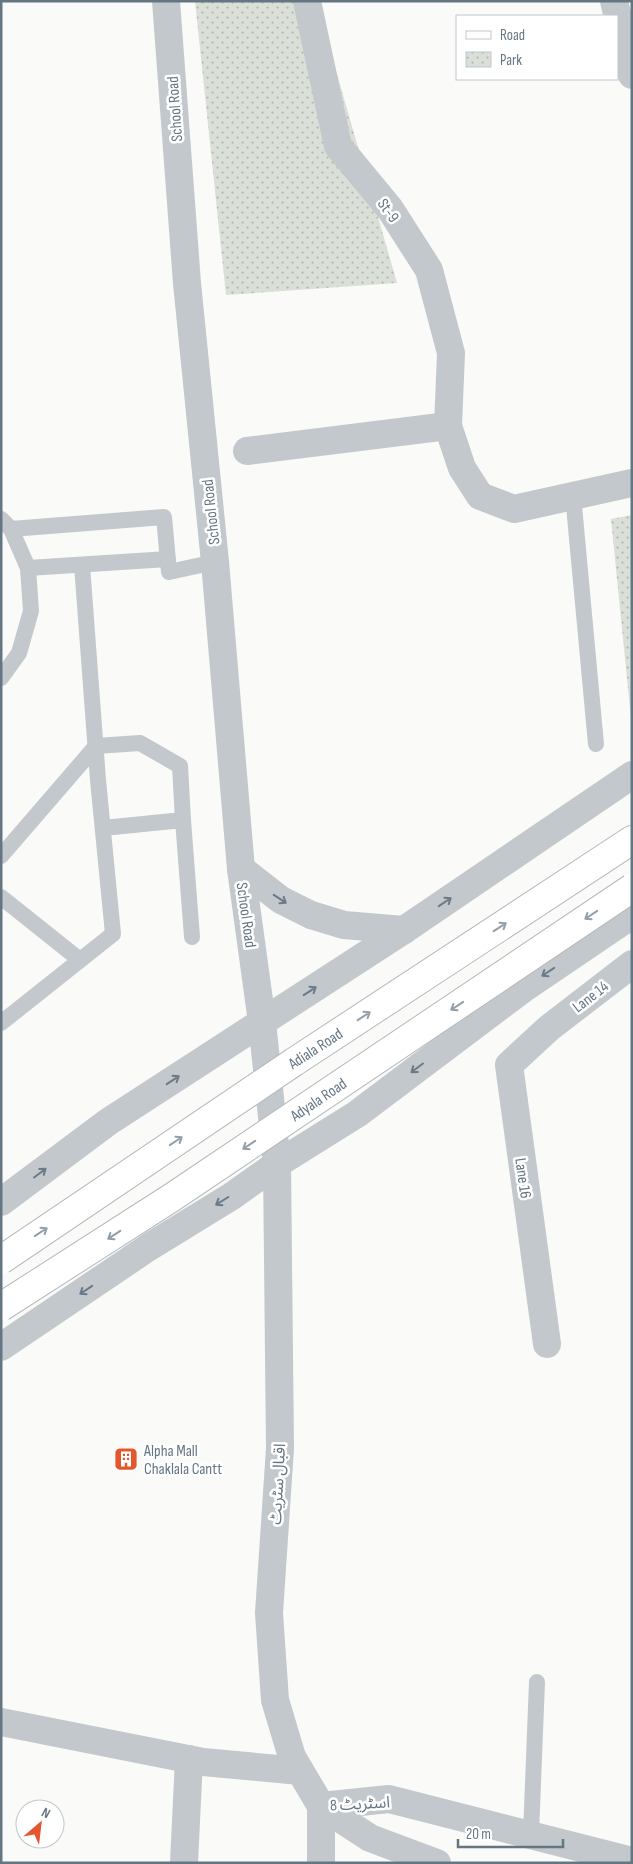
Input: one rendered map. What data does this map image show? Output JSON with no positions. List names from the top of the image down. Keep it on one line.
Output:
{"streets":{"main road":["Adiala Road","Adyala Road"],"street":["School Road","St-9","Lane 14","Lane 16","اقبال سٹریٹ","اسٹریٹ 8"]},"crossings":[["School Road","اقبال سٹریٹ"],["Lane 14","Lane 16"],["اقبال سٹریٹ","اسٹریٹ 8"]],"one_way":["Adiala Road","Adyala Road"],"places":{"building":["Alpha Mall Chaklala Cantt"]},"legend":["Road","Park"],"scale_bar":"20 m","north":"top right"}
